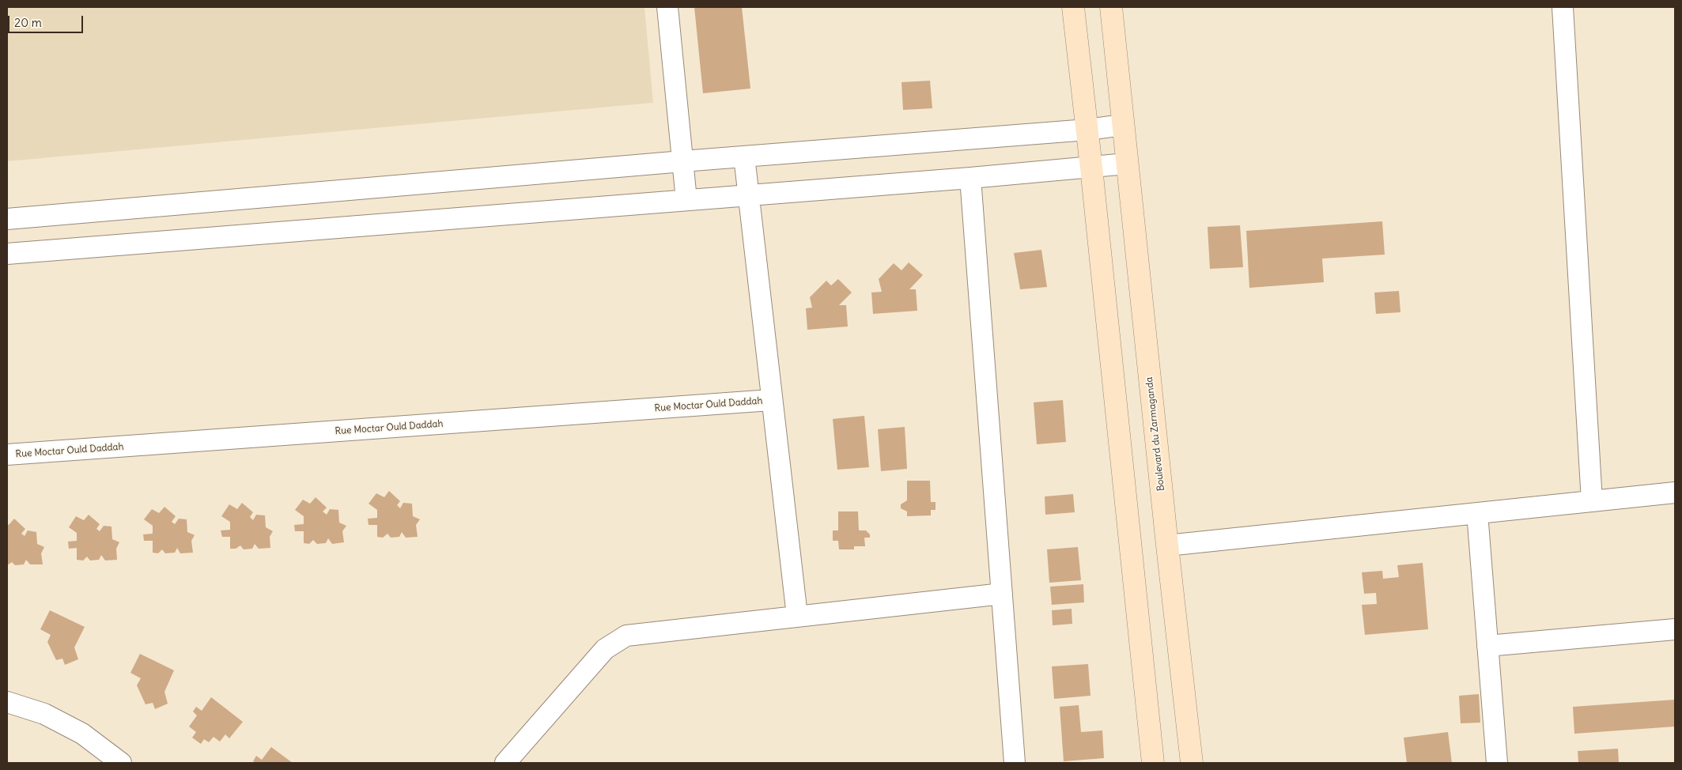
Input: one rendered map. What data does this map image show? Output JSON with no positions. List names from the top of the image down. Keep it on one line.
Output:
{"streets":{"main road":["Boulevard du Zarmaganda"],"street":["Rue Moctar Ould Daddah"]},"scale_bar":"20 m"}
